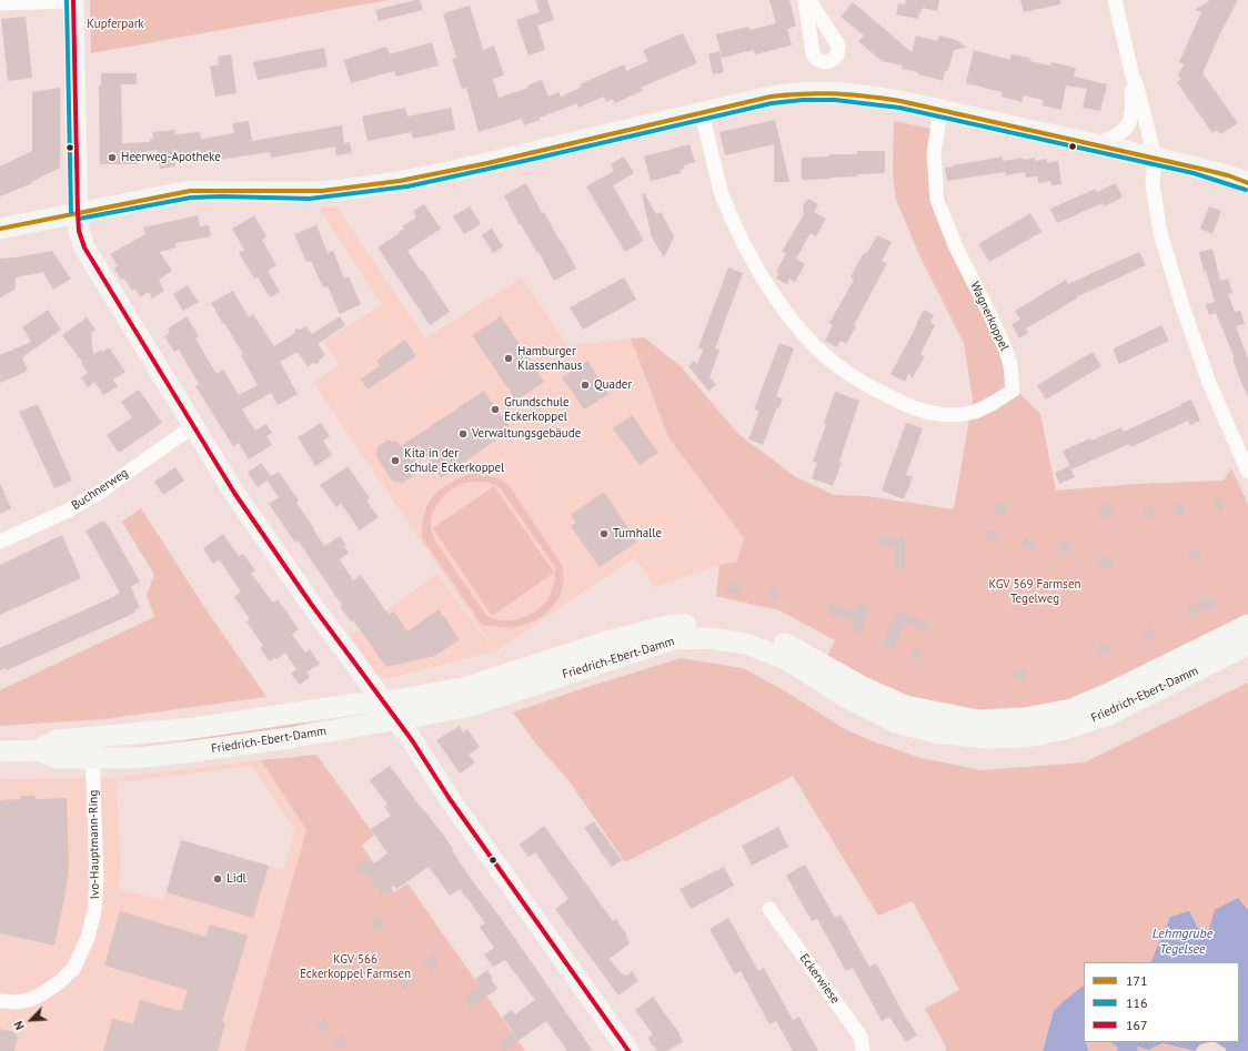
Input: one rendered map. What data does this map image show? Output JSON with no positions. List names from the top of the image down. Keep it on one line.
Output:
{"streets":{"main road":["Friedrich-Ebert-Damm"],"street":["Wagnerkoppel","Buchnerweg","Ivo-Hauptmann-Ring","Eckerwiese"]},"crossings":[["Friedrich-Ebert-Damm","Ivo-Hauptmann-Ring"]],"water":["Lehmgrube Tegelsee"],"parks":["Kupferpark","KGV 569 Farmsen Tegelweg","KGV 566 Eckerkoppel Farmsen"],"places":["Heerweg-Apotheke","Hamburger Klassenhaus","Quader","Grundschule Eckerkoppel","Verwaltungsgebäude","Kita in der schule Eckerkoppel","Turnhalle","Lidl"],"lines":["transit line 116","transit line 167","transit line 171"],"legend":["171","116","167"],"north":"bottom left"}
